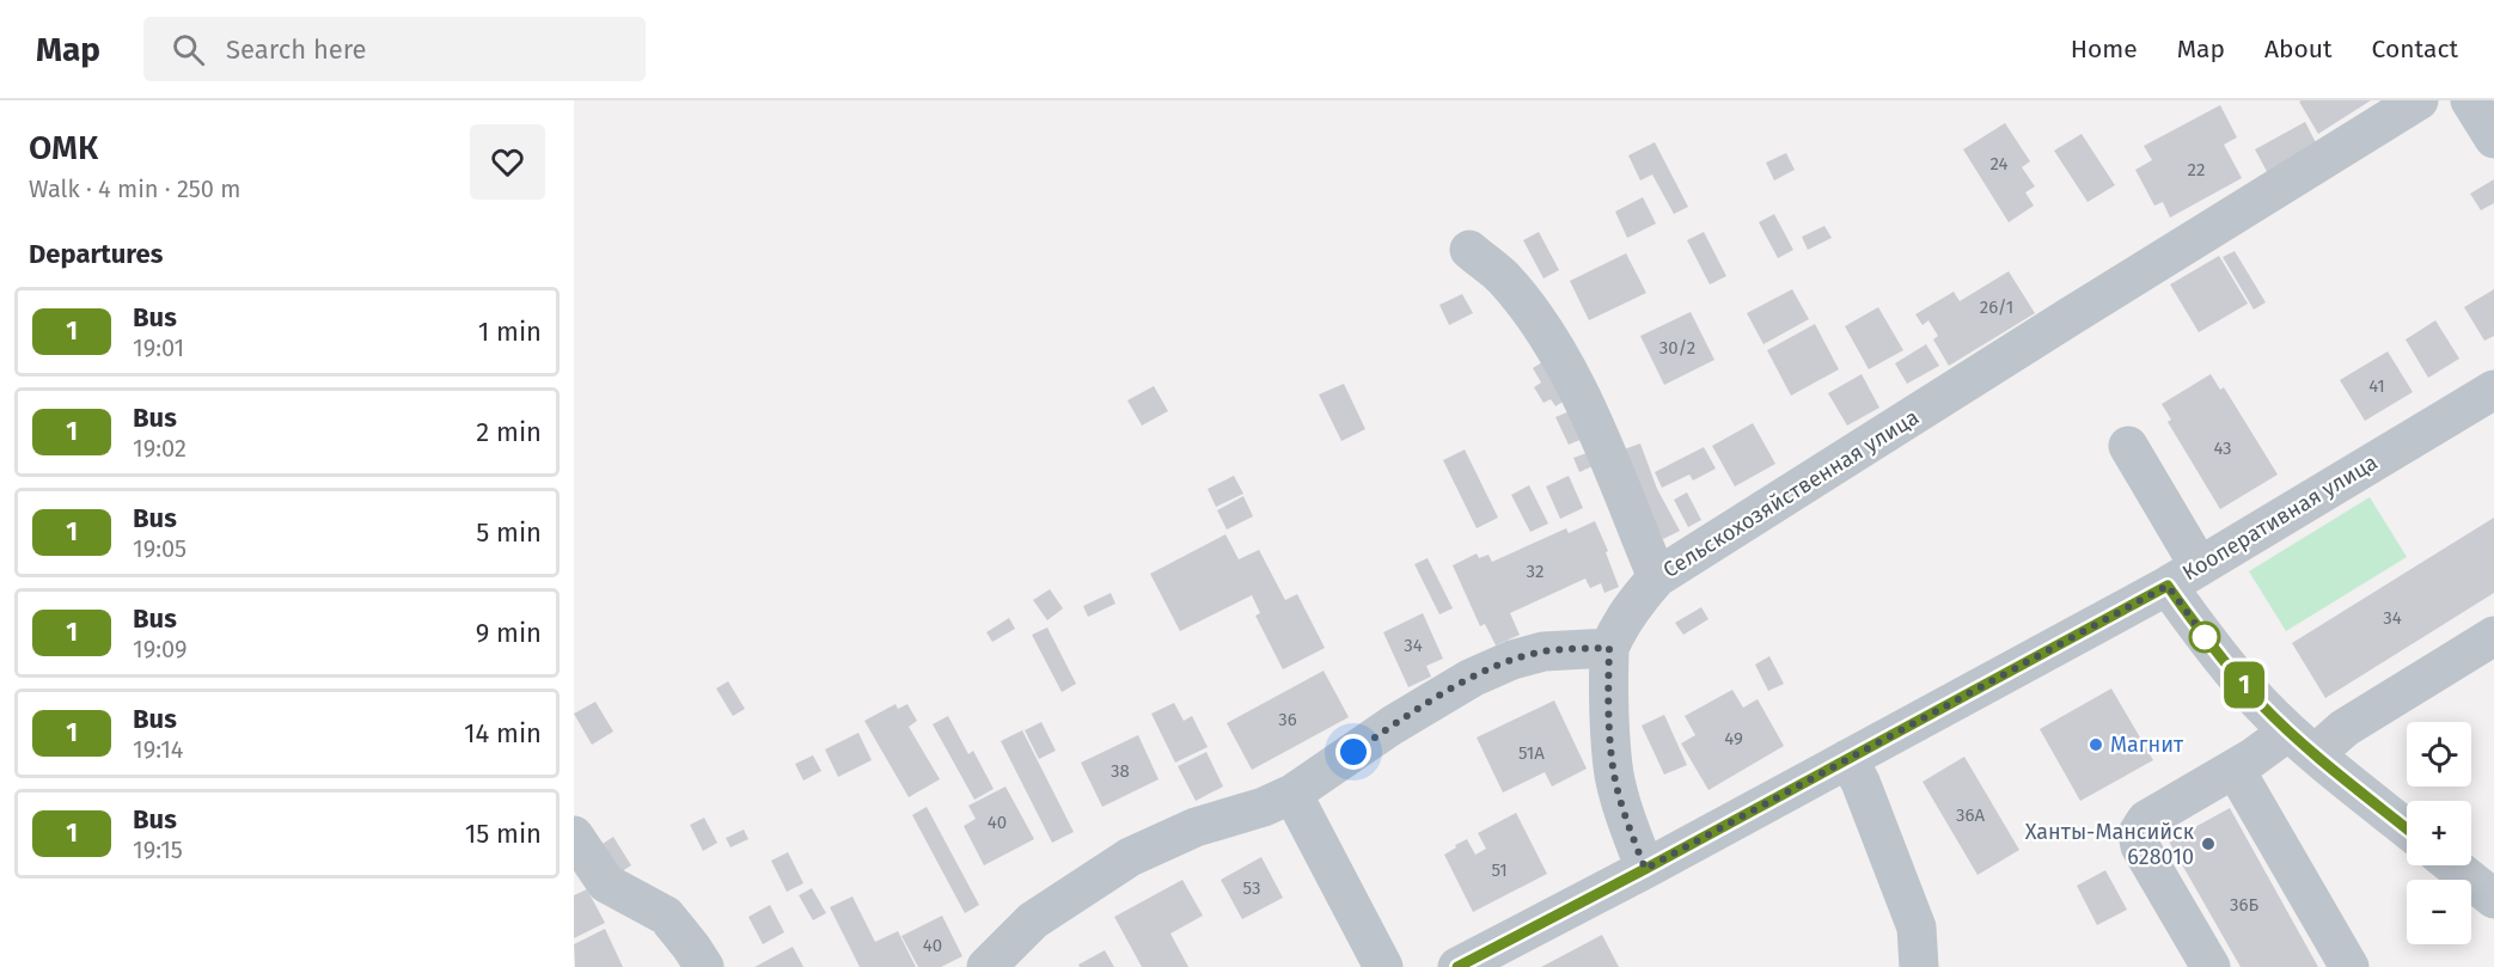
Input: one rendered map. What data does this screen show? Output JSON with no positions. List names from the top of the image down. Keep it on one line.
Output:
{"streets":{"street":["Сельскохозяйственная улица","Кооперативная улица"]},"places":["Магнит","Ханты-Мансийск 628010"],"lines":["bus line 1"],"house_numbers":["24","22","26/1","30/2","41","43","32","34","34","36","49","51А","38","36А","40","51","53","36Б","40"],"page":{"header":"Map","search":"Search here","nav":["Home","Map","About","Contact"],"heading":[["ОМК","Walk · 4 min · 250 m"],"Departures"],"on_map":"1","list":[{"mark":"1","name":"Bus","note":"19:01","value":"1 min"},{"mark":"1","name":"Bus","note":"19:02","value":"2 min"},{"mark":"1","name":"Bus","note":"19:05","value":"5 min"},{"mark":"1","name":"Bus","note":"19:09","value":"9 min"},{"mark":"1","name":"Bus","note":"19:14","value":"14 min"},{"mark":"1","name":"Bus","note":"19:15","value":"15 min"}],"map_buttons":["+","−"]}}
